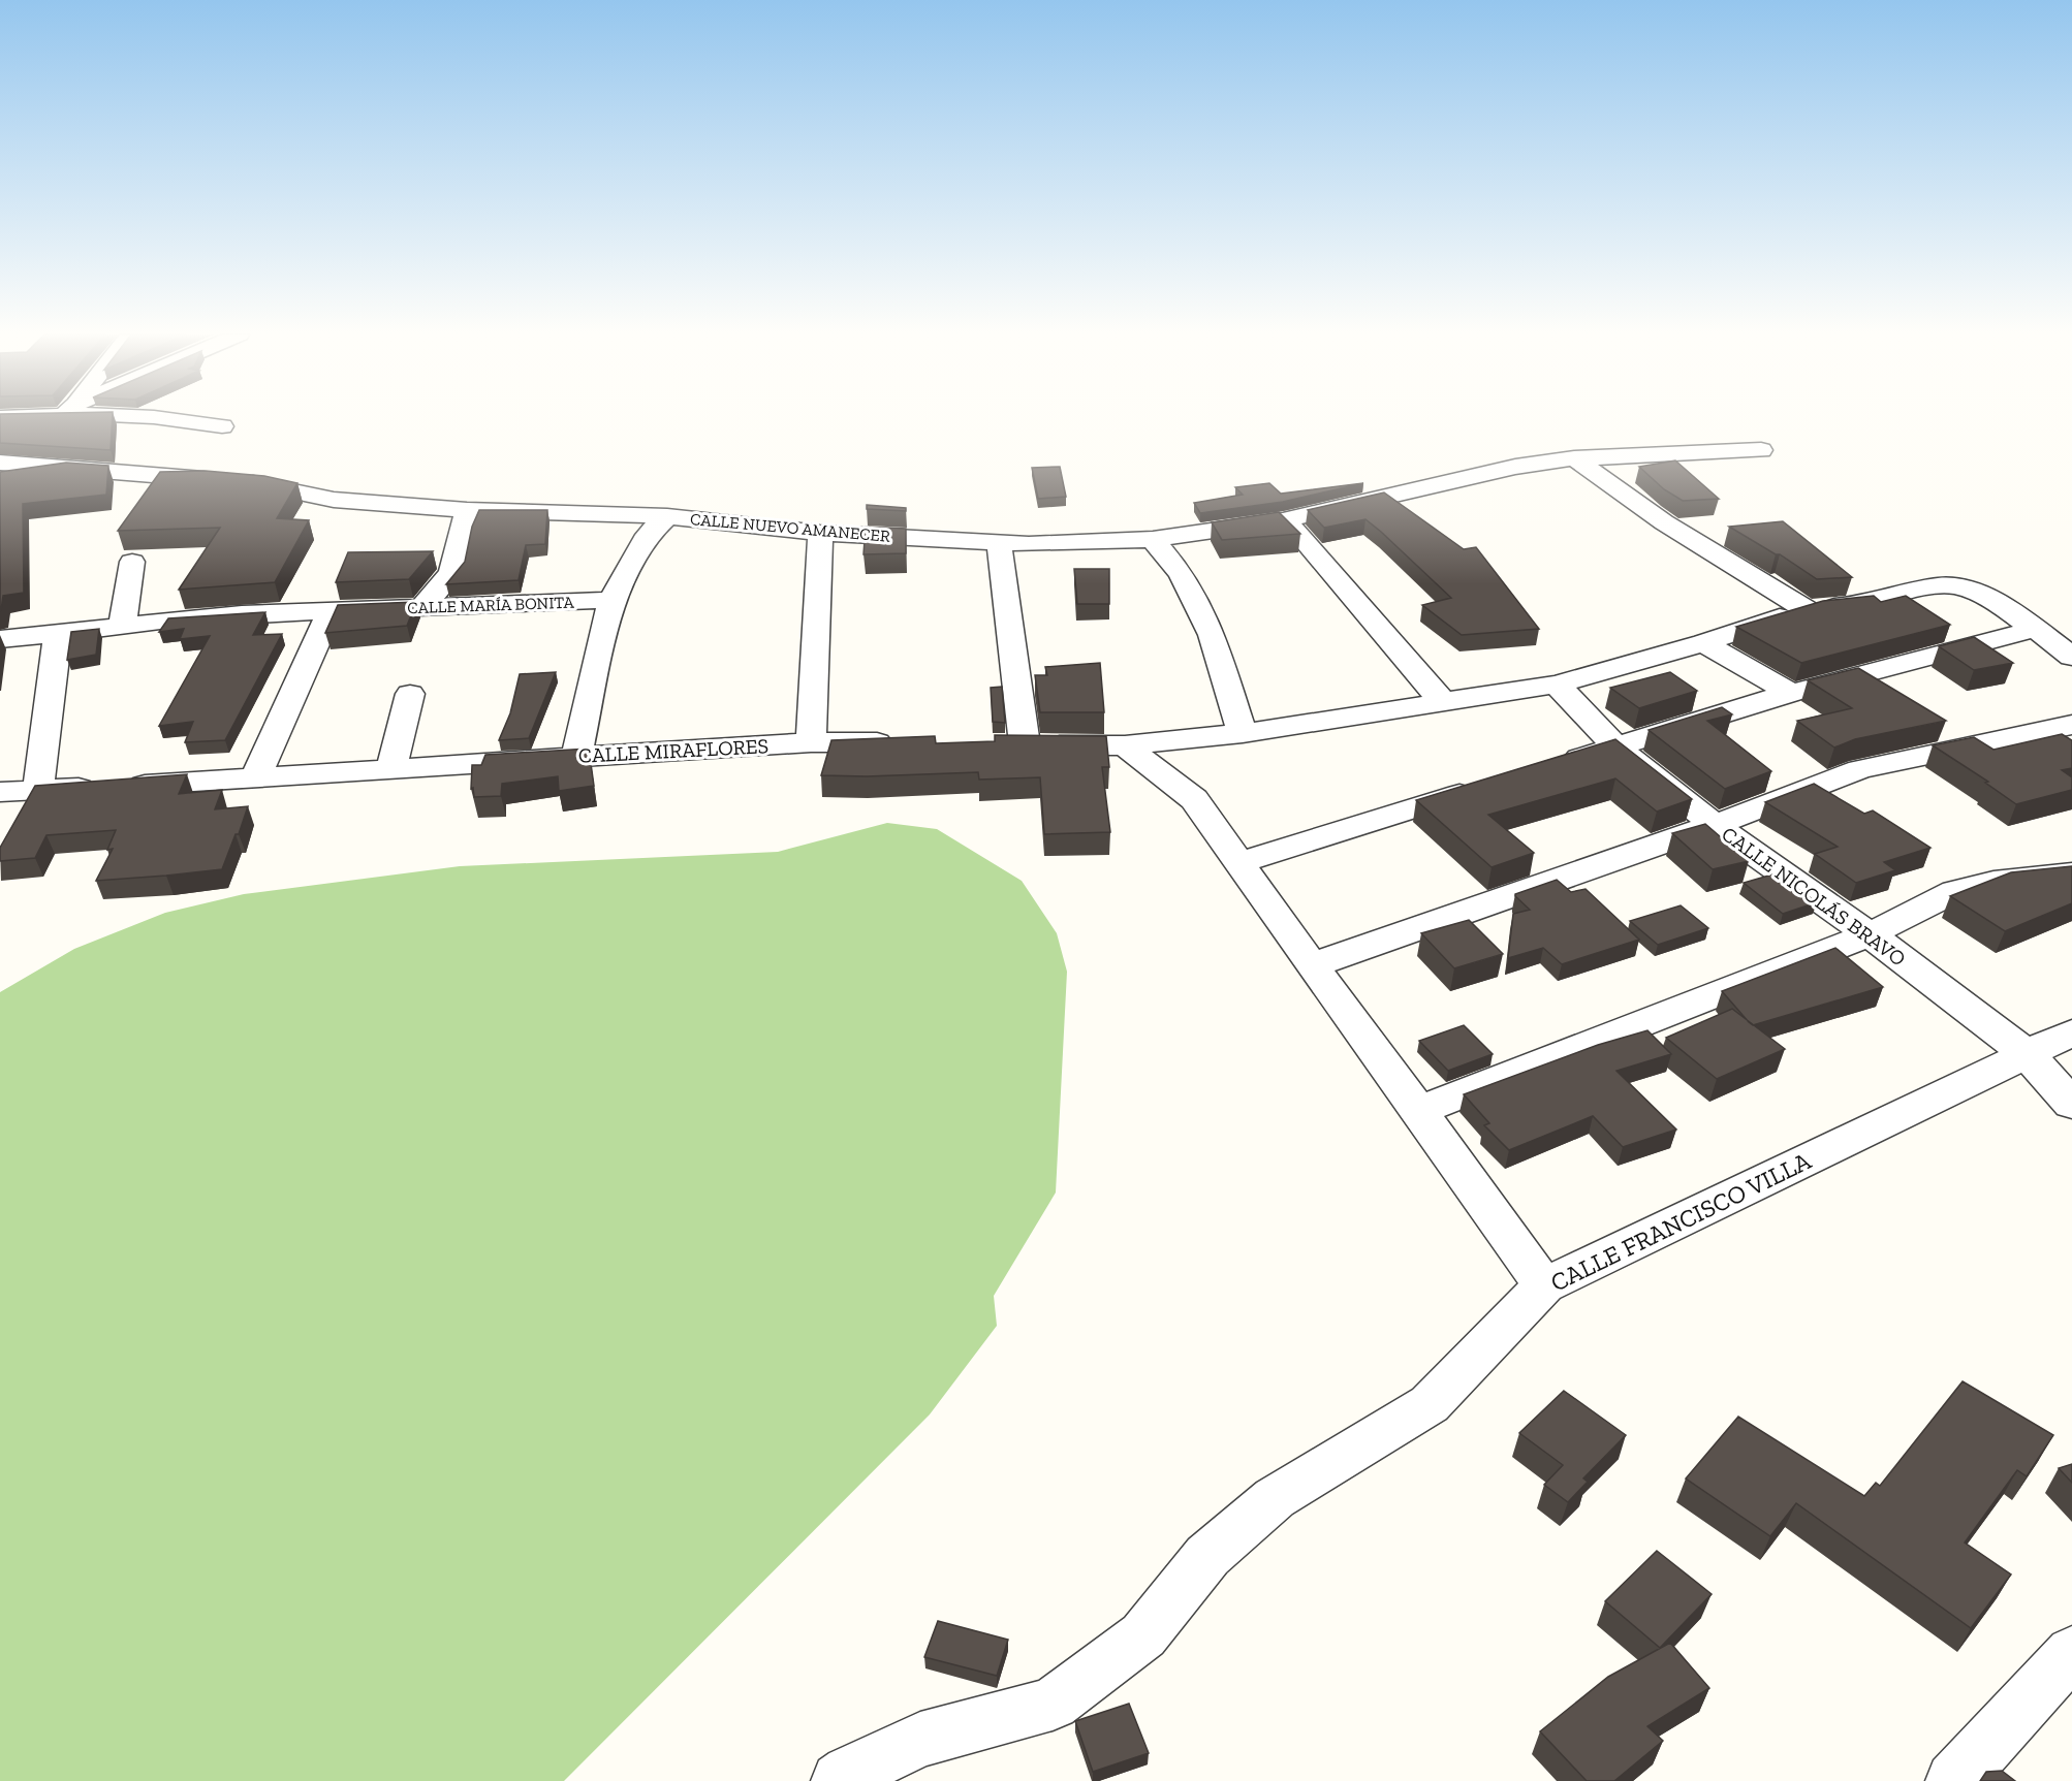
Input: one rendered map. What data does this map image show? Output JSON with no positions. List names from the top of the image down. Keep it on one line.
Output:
{"streets":{"street":["CALLE NUEVO AMANECER","CALLE MARÍA BONITA","CALLE MIRAFLORES","CALLE NICOLÁS BRAVO","CALLE FRANCISCO VILLA"]},"crossings":[["CALLE NICOLÁS BRAVO","CALLE FRANCISCO VILLA"]]}
